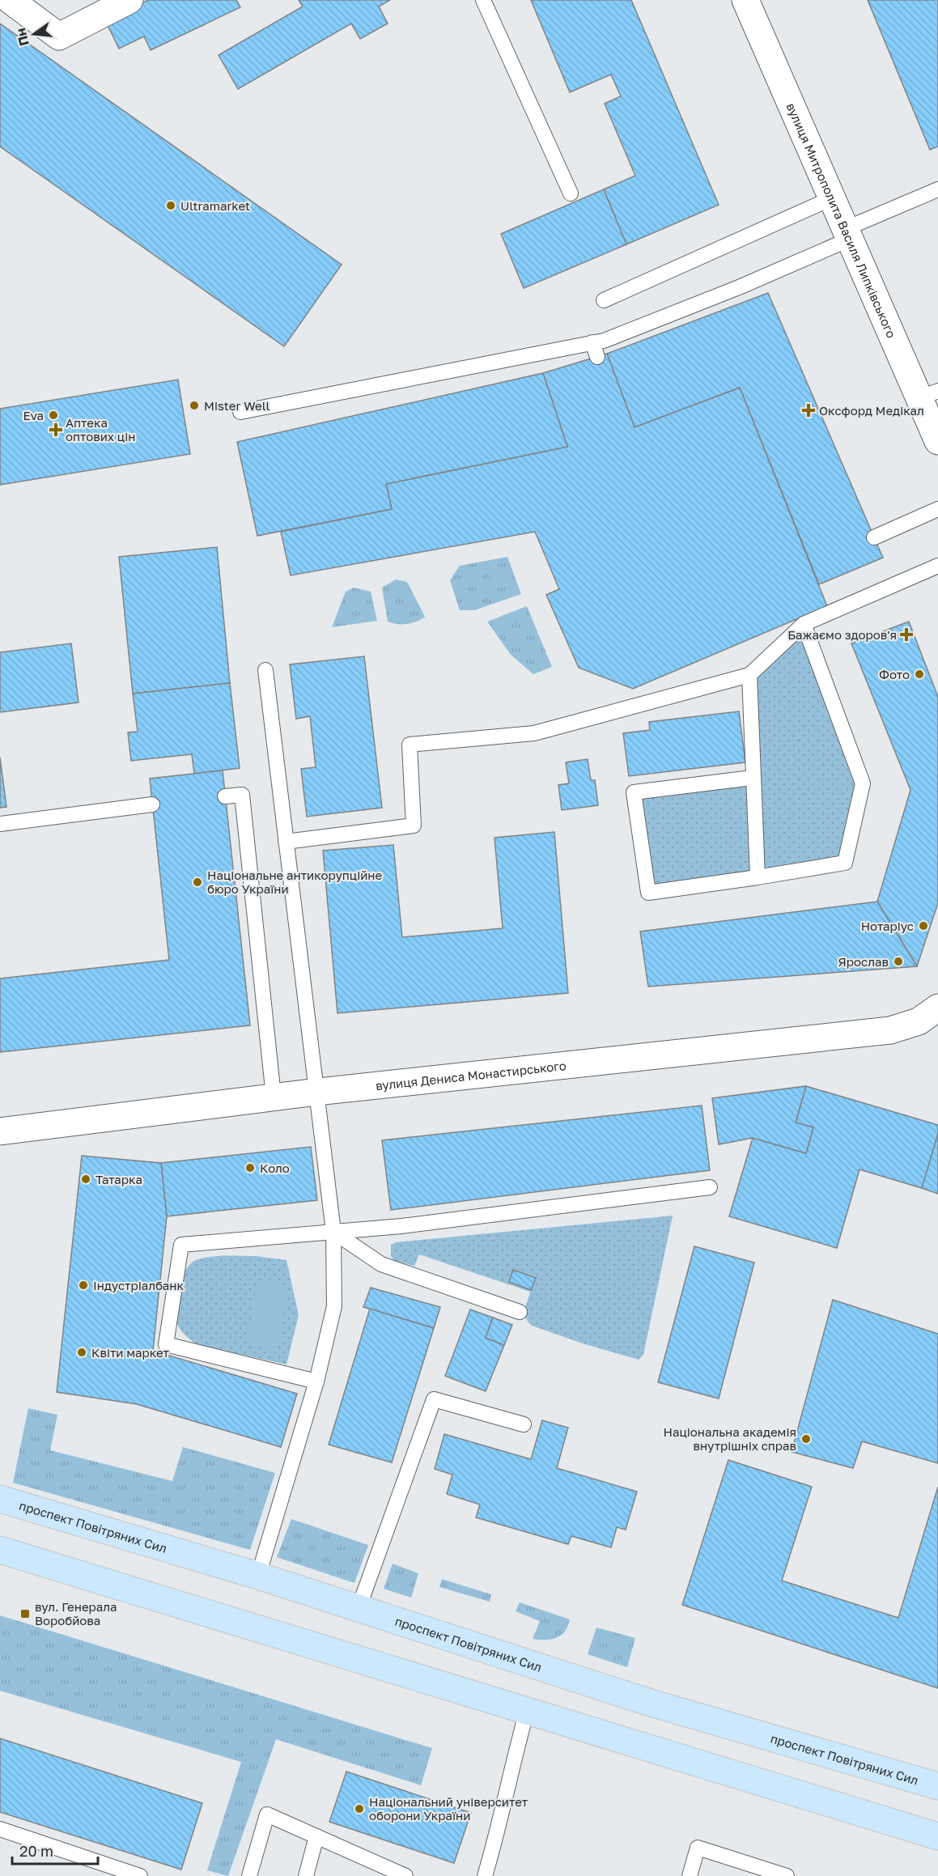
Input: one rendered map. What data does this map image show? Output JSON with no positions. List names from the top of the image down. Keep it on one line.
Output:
{"streets":{"main road":["проспект Повітряних Сил"],"street":["вулиця Митрополита Василя Липківського","вулиця Дениса Монастирського"]},"places":{"other":["Ultramarket","Mister Well","Eva","Фото","Національне антикорупційне бюро України","Нотаріус","Ярослав","Коло","Татарка","Індустріалбанк","Квіти маркет","Національна академія внутрішніх справ","Національний університет оборони України"],"health":["Оксфорд Медікал","Аптека оптових цін","Бажаємо здоров'я"],"transit":["вул. Генерала Воробйова"]},"scale_bar":"20 m","north":"left"}
